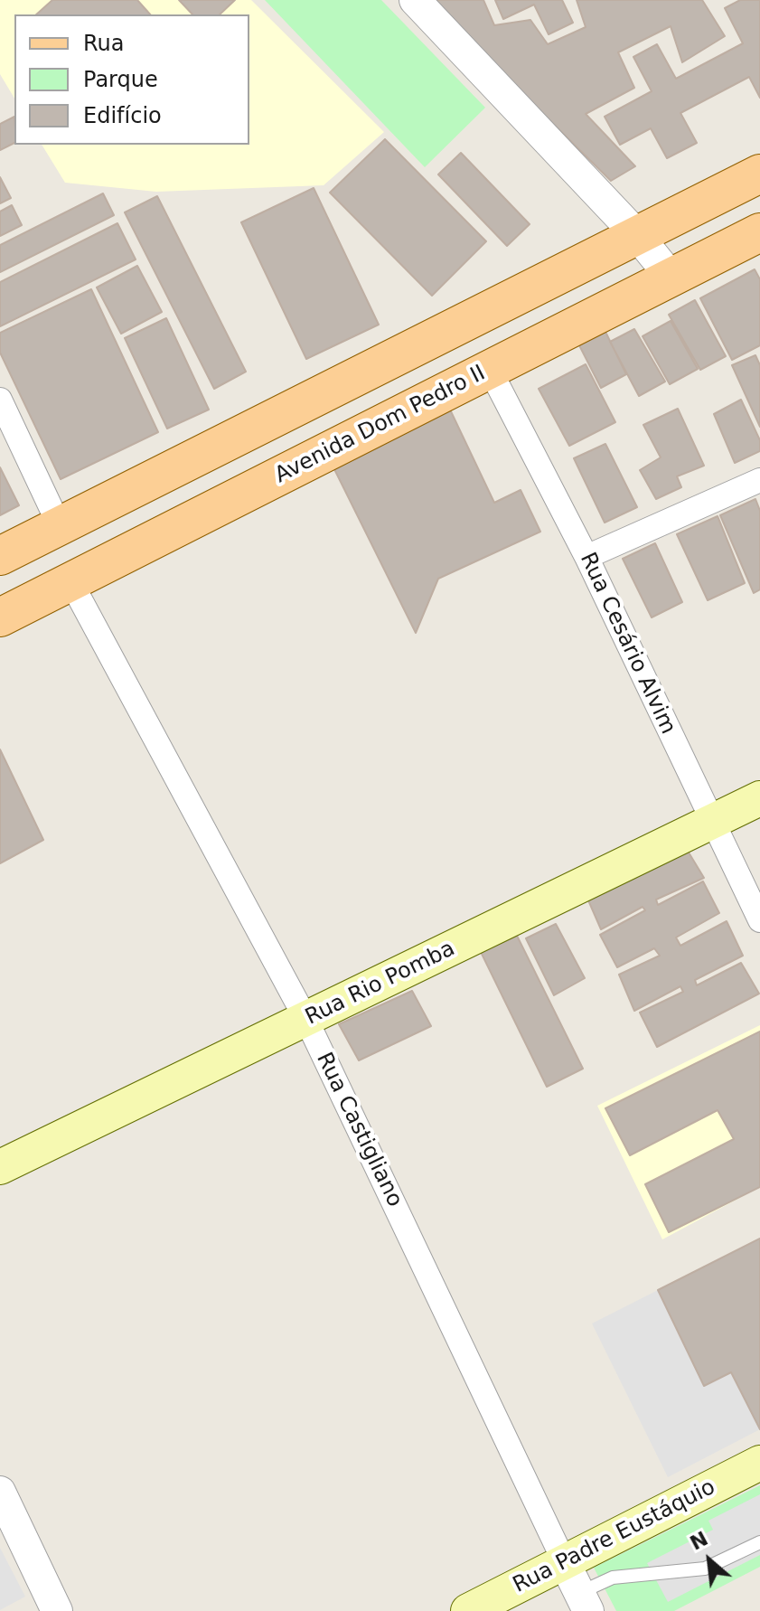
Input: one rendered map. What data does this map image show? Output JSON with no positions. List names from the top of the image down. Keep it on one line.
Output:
{"streets":{"main road":["Avenida Dom Pedro II","Rua Rio Pomba","Rua Padre Eustáquio"],"street":["Rua Cesário Alvim","Rua Castigliano"]},"crossings":[["Avenida Dom Pedro II","Rua Cesário Alvim"],["Avenida Dom Pedro II","Rua Castigliano"],["Rua Cesário Alvim","Rua Rio Pomba"],["Rua Rio Pomba","Rua Castigliano"],["Rua Castigliano","Rua Padre Eustáquio"]],"legend":["Rua","Parque","Edifício"],"north":"top left"}
